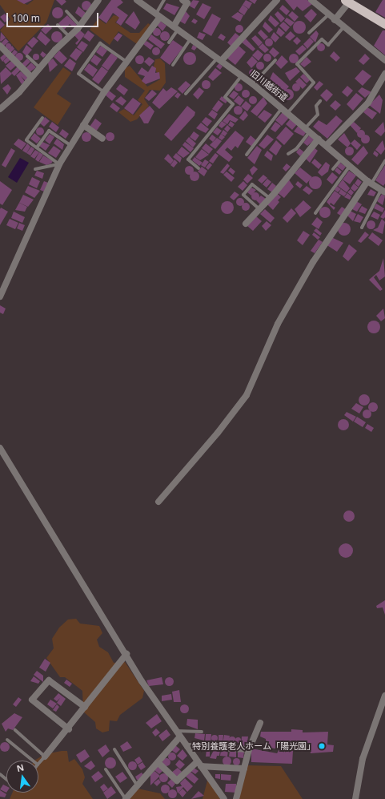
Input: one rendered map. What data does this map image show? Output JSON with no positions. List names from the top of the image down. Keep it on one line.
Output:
{"streets":{"street":["旧川越街道"]},"places":["特別養護老人ホーム「陽光園」"],"scale_bar":"100 m","north":"top"}
